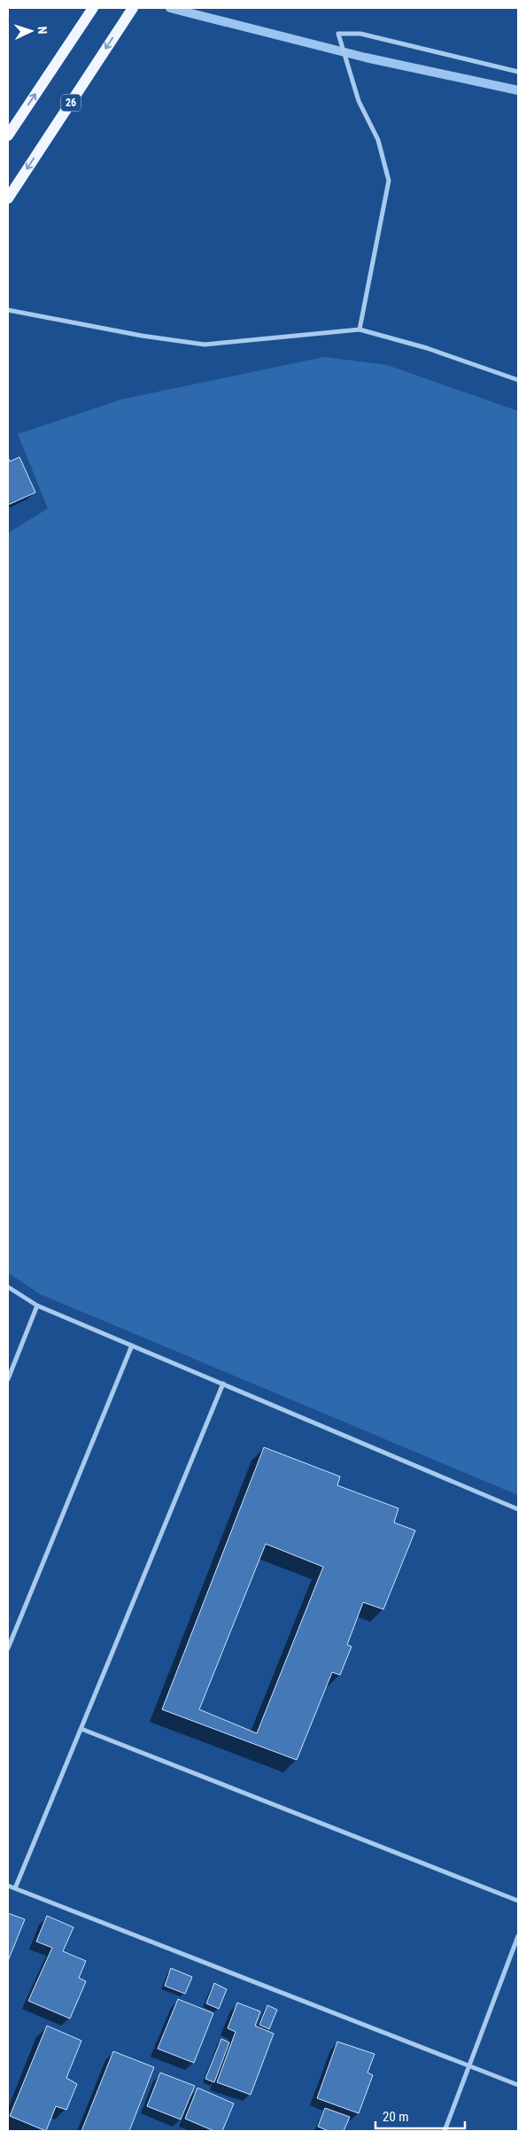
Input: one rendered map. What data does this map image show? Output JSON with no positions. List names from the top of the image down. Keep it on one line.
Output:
{"streets":{"main road":["26"]},"scale_bar":"20 m","north":"right"}
